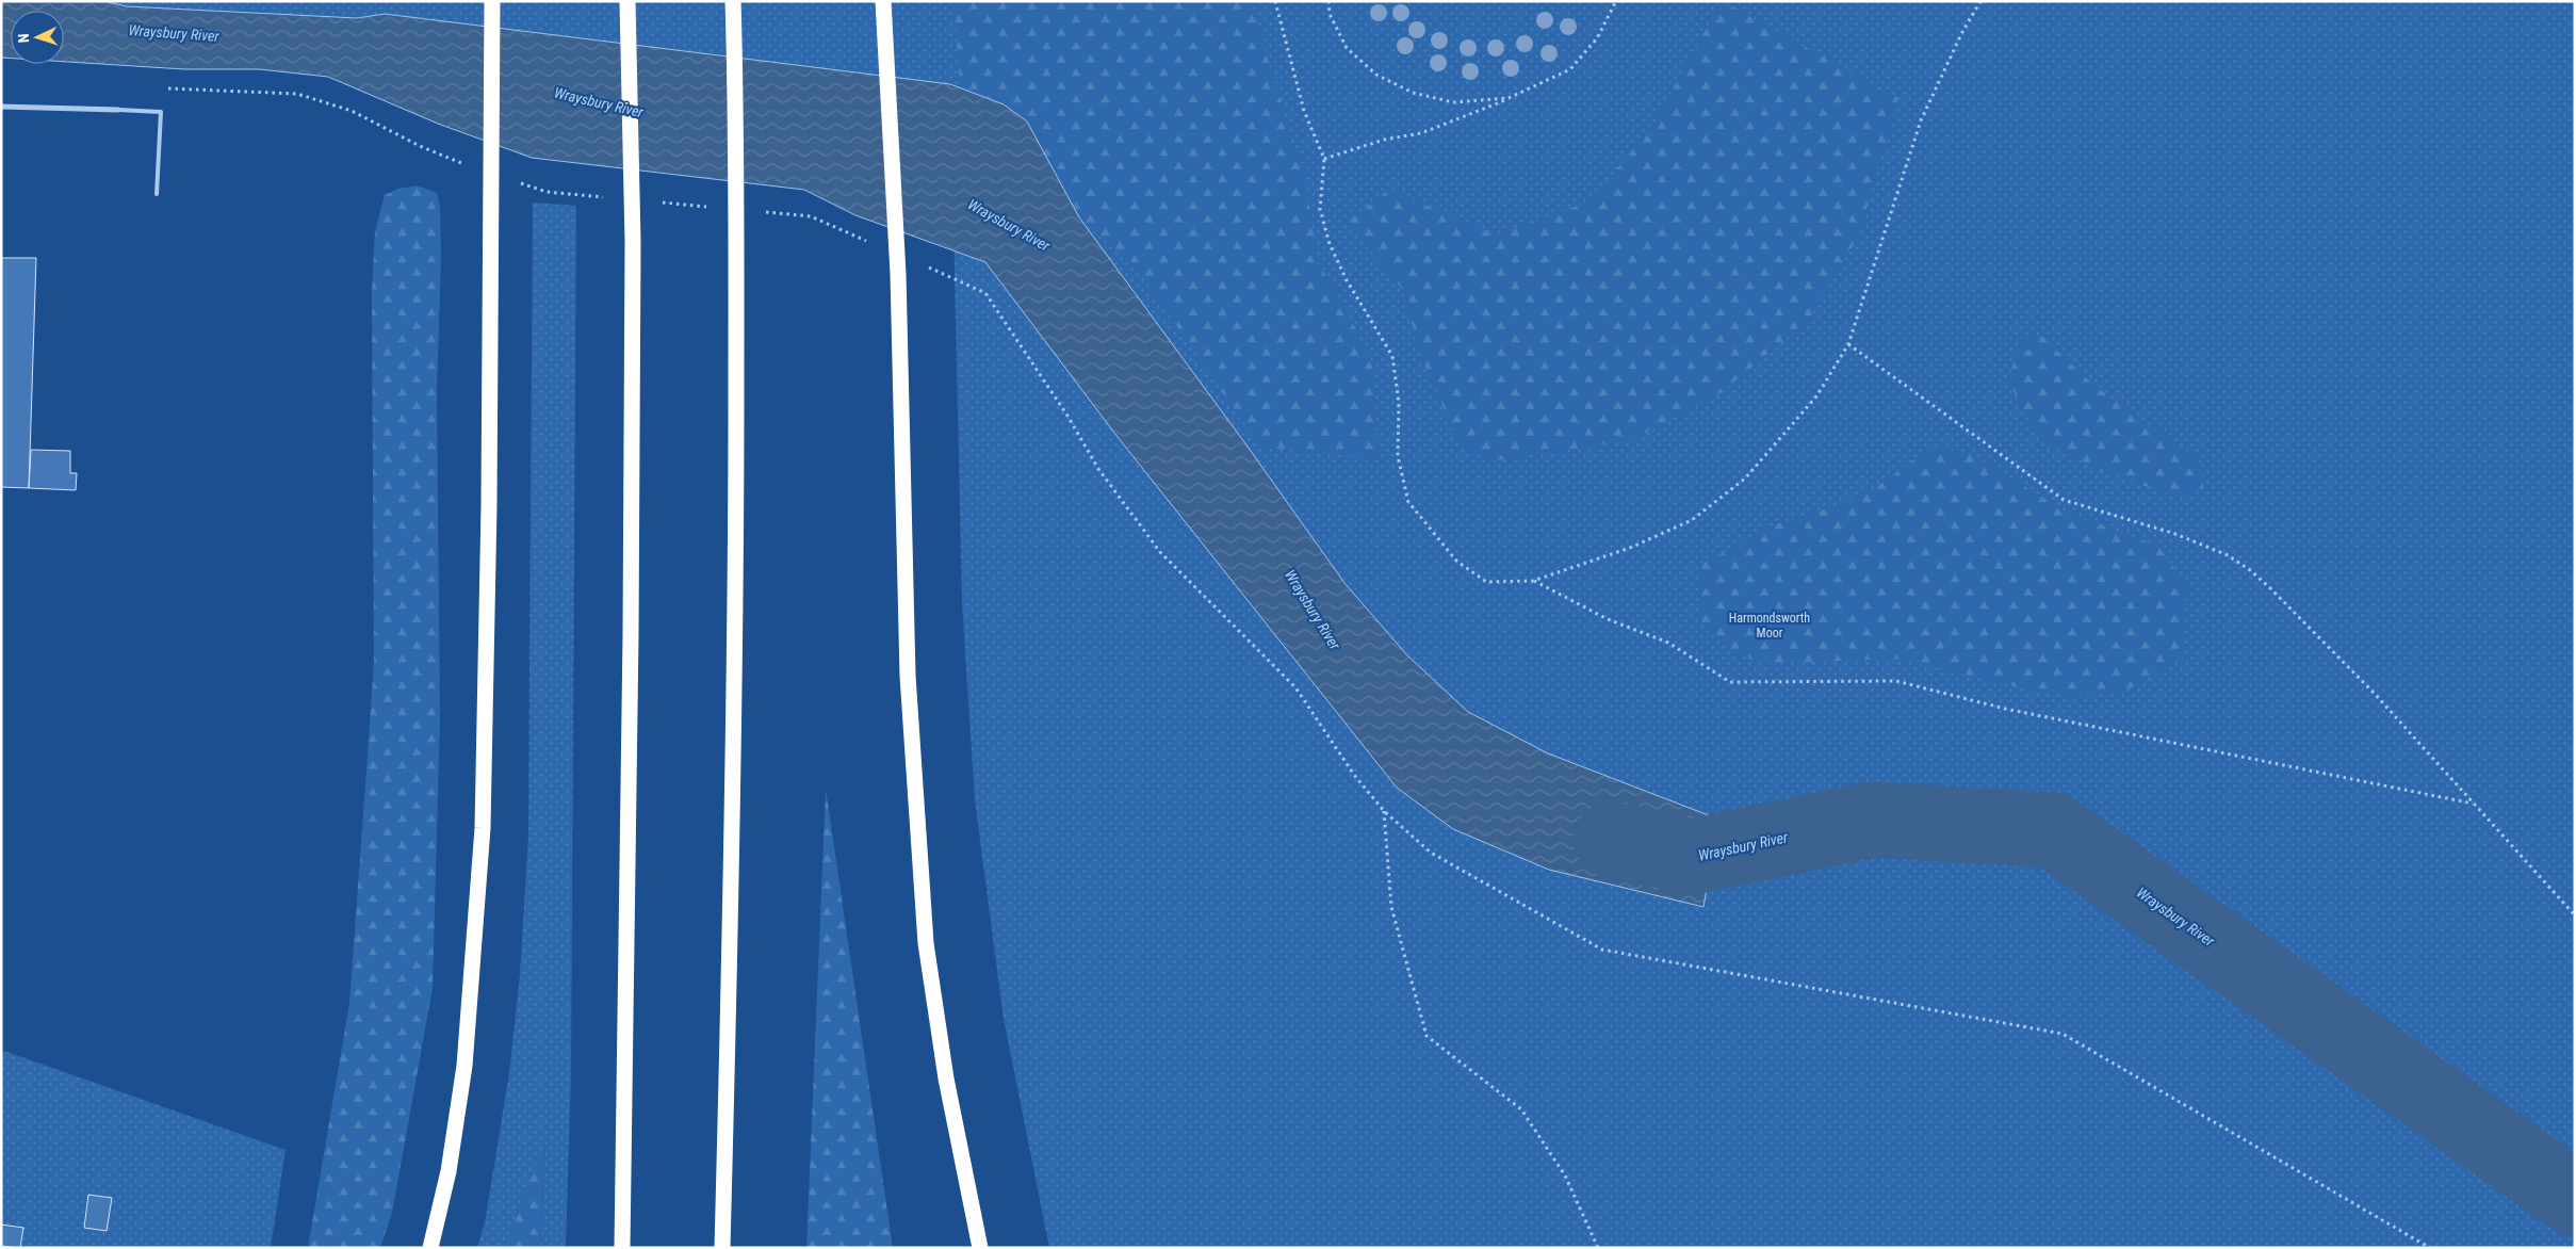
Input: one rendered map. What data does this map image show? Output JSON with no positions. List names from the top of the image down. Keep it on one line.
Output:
{"water":["Wraysbury River"],"parks":["Harmondsworth Moor"],"north":"left"}
